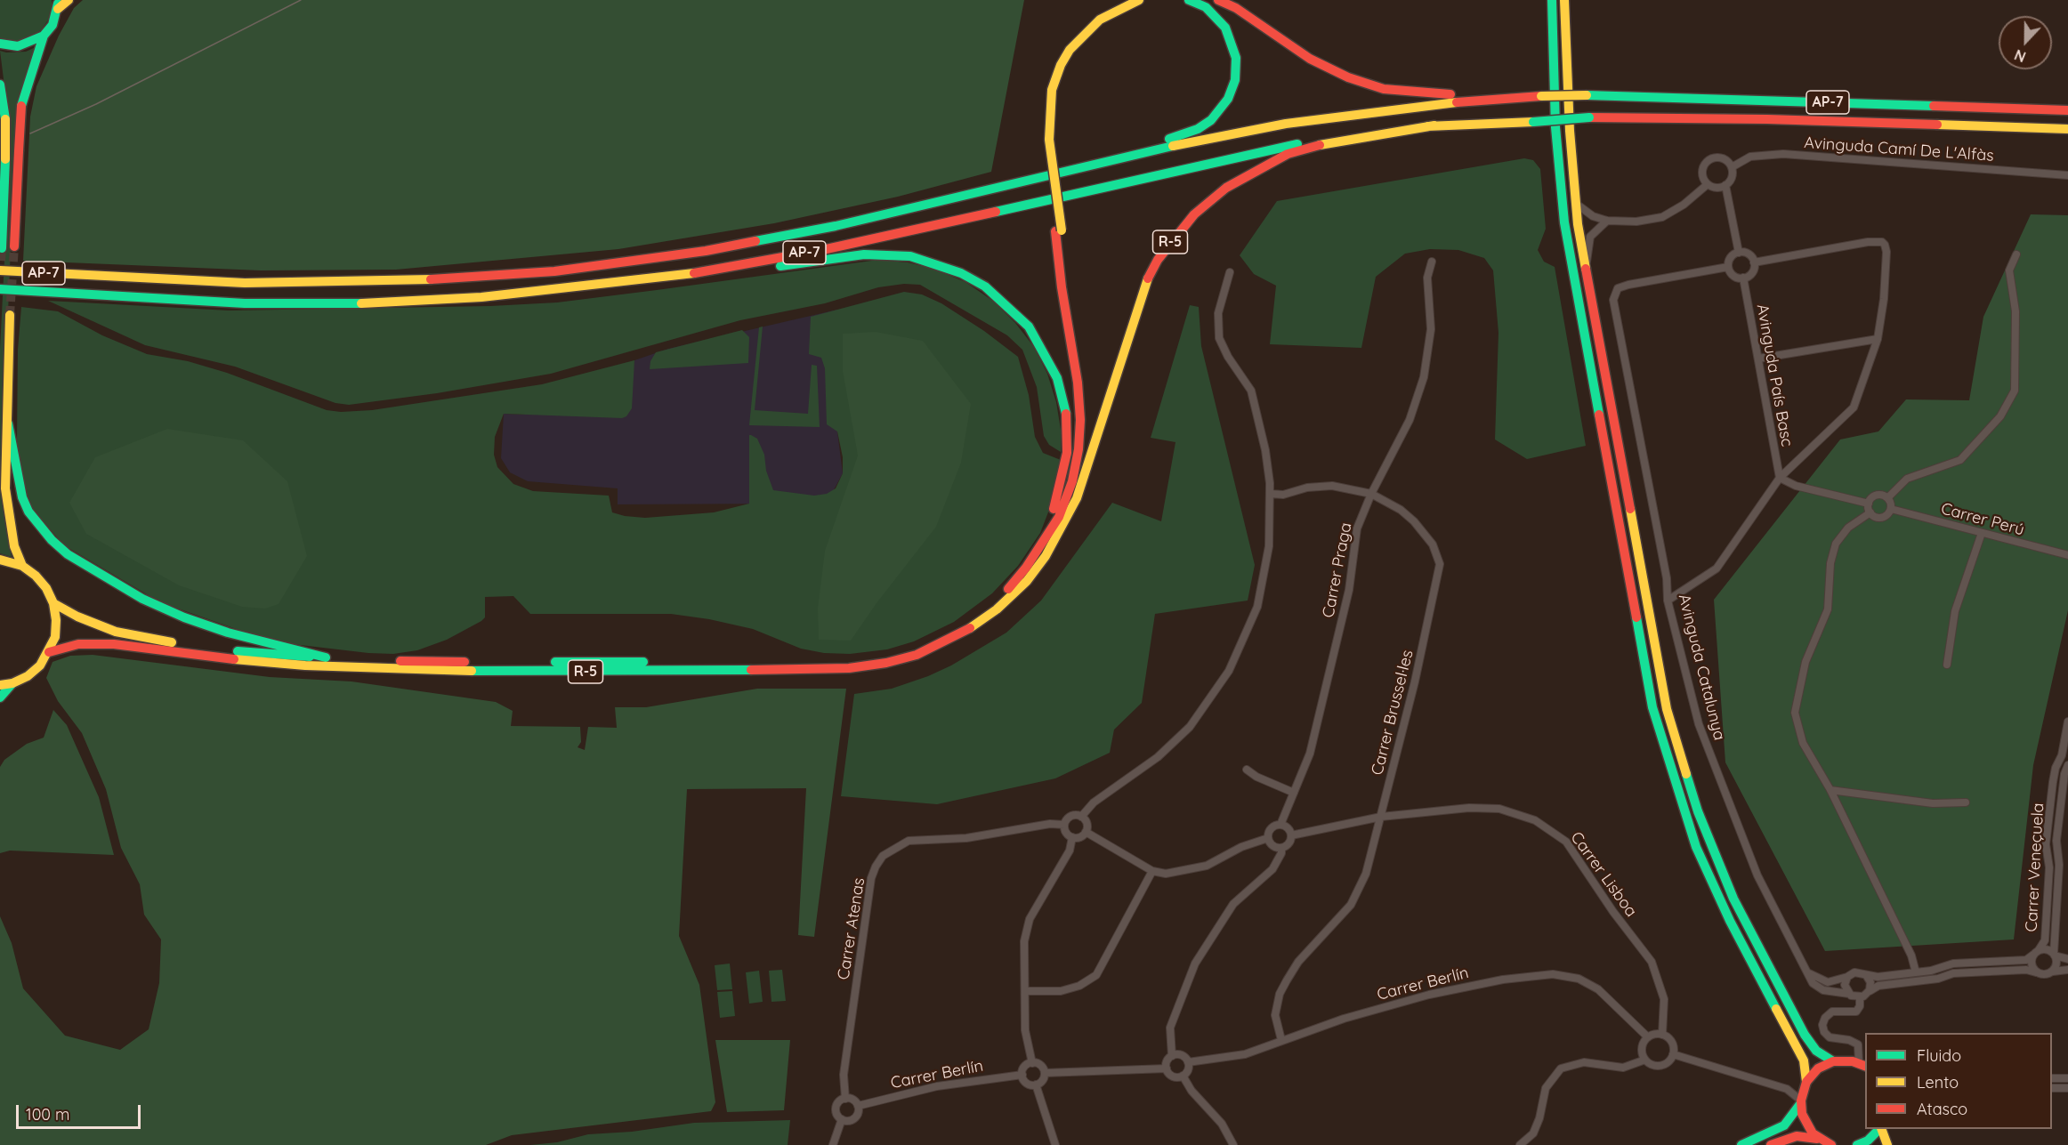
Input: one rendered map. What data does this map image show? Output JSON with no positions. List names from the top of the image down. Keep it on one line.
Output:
{"streets":{"main road":["AP-7","R-5"],"street":["Avinguda Camí De L'Alfàs","Avinguda País Basc","Carrer Perú","Carrer Praga","Avinguda Catalunya","Carrer Brussel·les","Carrer Veneçuela","Carrer Lisboa","Carrer Atenas","Carrer Berlín"]},"crossings":[["AP-7","R-5"],["Avinguda País Basc","Avinguda Catalunya"],["Carrer Praga","Carrer Brussel·les"],["Carrer Praga","Carrer Lisboa"],["Carrer Brussel·les","Carrer Lisboa"],["Carrer Brussel·les","Carrer Berlín"],["Carrer Lisboa","Carrer Berlín"],["Carrer Atenas","Carrer Berlín"]],"legend":["Fluido","Lento","Atasco"],"scale_bar":"100 m","north":"bottom"}
